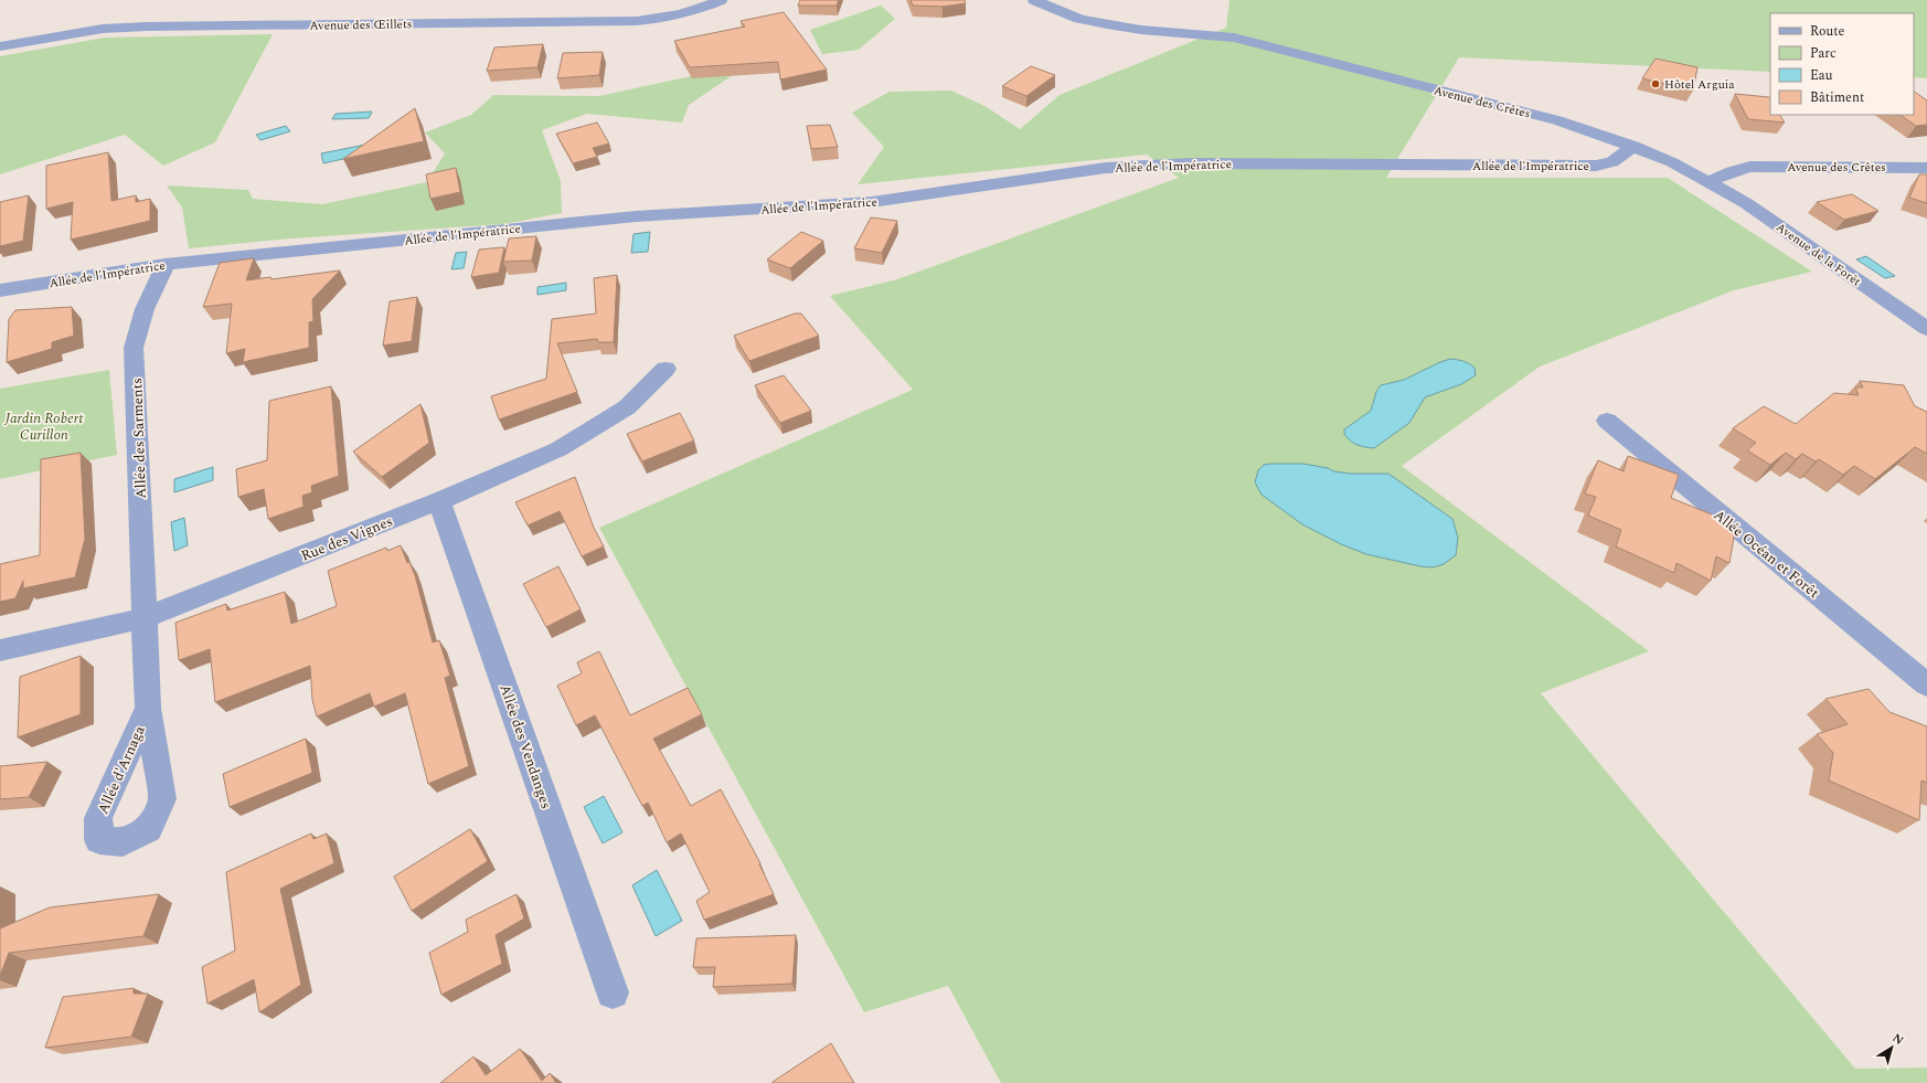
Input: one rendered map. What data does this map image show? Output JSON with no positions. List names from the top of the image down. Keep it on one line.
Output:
{"streets":{"street":["Avenue des Œillets","Avenue des Crêtes","Allée de l'Impératrice","Avenue de la Forêt","Allée des Sarments","Rue des Vignes","Allée Océan et Forêt","Allée des Vendanges","Allée d'Arnaga"]},"crossings":[["Avenue des Crêtes","Allée de l'Impératrice"],["Avenue des Crêtes","Avenue de la Forêt"],["Allée de l'Impératrice","Allée des Sarments"],["Allée des Sarments","Rue des Vignes"],["Allée des Sarments","Allée d'Arnaga"],["Rue des Vignes","Allée des Vendanges"],["Rue des Vignes","Allée d'Arnaga"]],"parks":["Jardin Robert Curillon"],"places":["Hôtel Arguia"],"legend":["Route","Parc","Eau","Bâtiment"],"north":"top right"}
